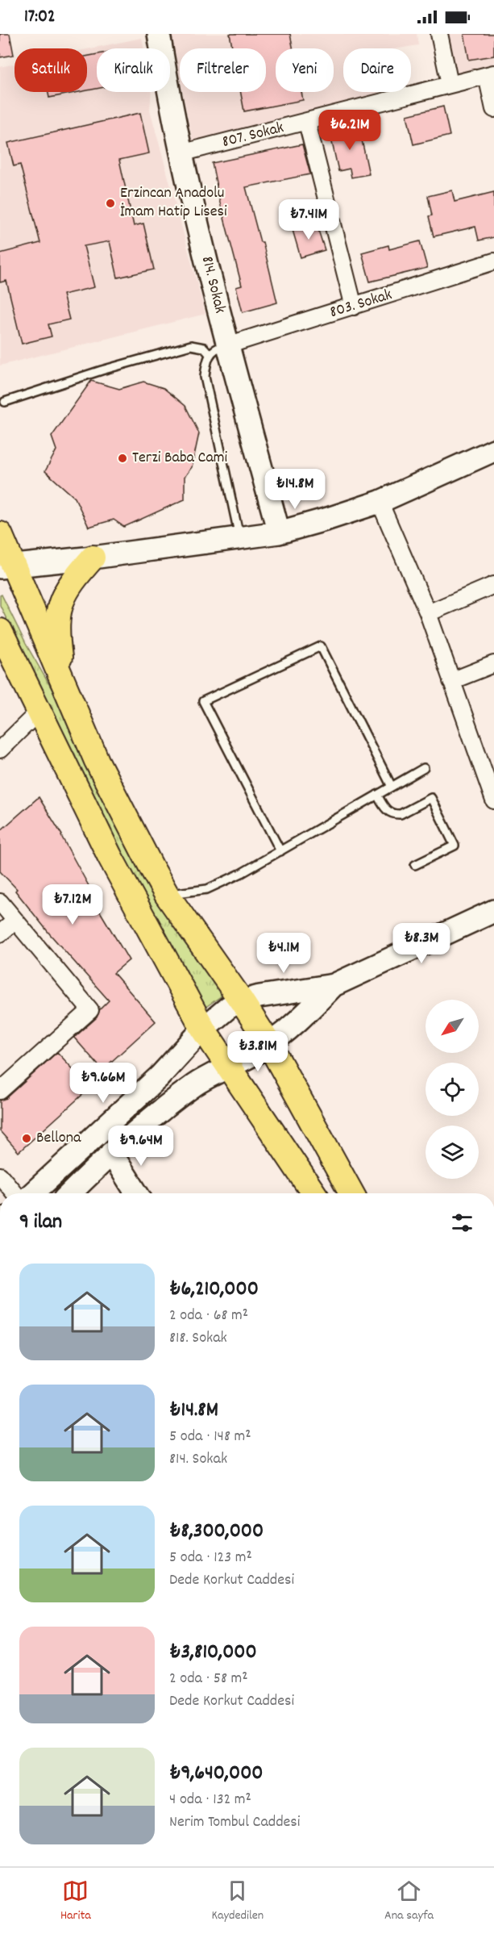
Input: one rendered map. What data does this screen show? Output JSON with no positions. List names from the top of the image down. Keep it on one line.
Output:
{"streets":{"street":["807. Sokak","814. Sokak","803. Sokak"]},"crossings":[["807. Sokak","814. Sokak"],["814. Sokak","803. Sokak"]],"places":["Erzincan Anadolu İmam Hatip Lisesi","Terzi Baba Cami","Bellona"],"north":"bottom left","page":{"status":"17:02","chip":["Satılık","Kiralık","Filtreler","Yeni","Daire"],"price":["₺6.21M","₺7.41M","₺14.8M","₺7.12M","₺8.3M","₺4.1M","₺3.81M","₺9.66M","₺9.64M"],"heading":"9 ilan","list":[{"name":"₺6,210,000","note":"2 oda · 68 m² · 818. Sokak"},{"name":"₺14.8M","note":"5 oda · 148 m² · 814. Sokak"},{"name":"₺8,300,000","note":"5 oda · 123 m² · Dede Korkut Caddesi"},{"name":"₺3,810,000","note":"2 oda · 58 m² · Dede Korkut Caddesi"},{"name":"₺9,640,000","note":"4 oda · 132 m² · Nerim Tombul Caddesi"}],"tabs":["Harita","Kaydedilen","Ana sayfa"]}}
